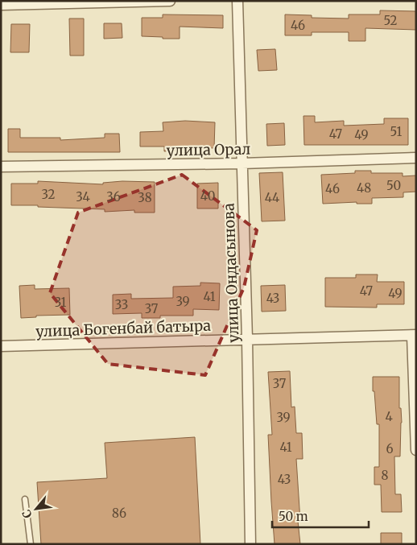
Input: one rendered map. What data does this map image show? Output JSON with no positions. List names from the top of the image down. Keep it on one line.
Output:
{"streets":{"street":["улица Орал","улица Ондасынова","улица Богенбай батыра"]},"crossings":[["улица Орал","улица Ондасынова"],["улица Ондасынова","улица Богенбай батыра"]],"house_numbers":["52","46","51","47","49","50","48","46","32","40","34","36","38","44","47","49","41","43","39","31","33","37","37","4","39","41","6","8","43","86"],"scale_bar":"50 m","north":"bottom left"}
